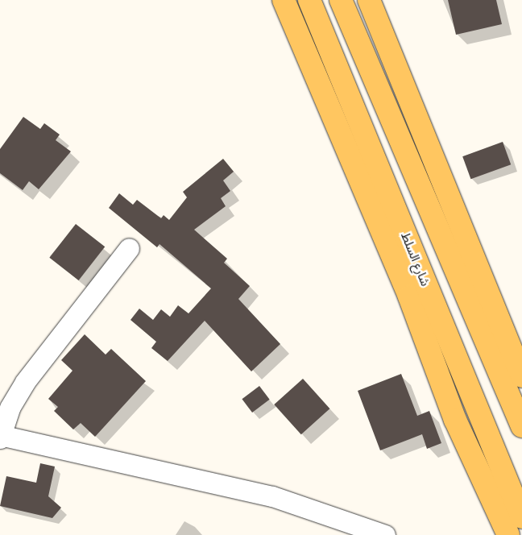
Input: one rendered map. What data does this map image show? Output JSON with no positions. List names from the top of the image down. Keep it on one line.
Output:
{"streets":{"main road":["شارع السلط"]}}
